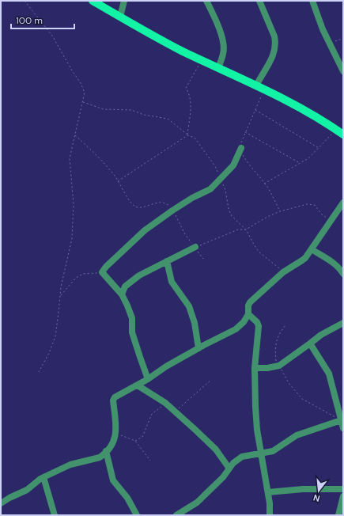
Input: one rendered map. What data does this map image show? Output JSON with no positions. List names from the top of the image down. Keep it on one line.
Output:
{"scale_bar":"100 m","north":"bottom"}
